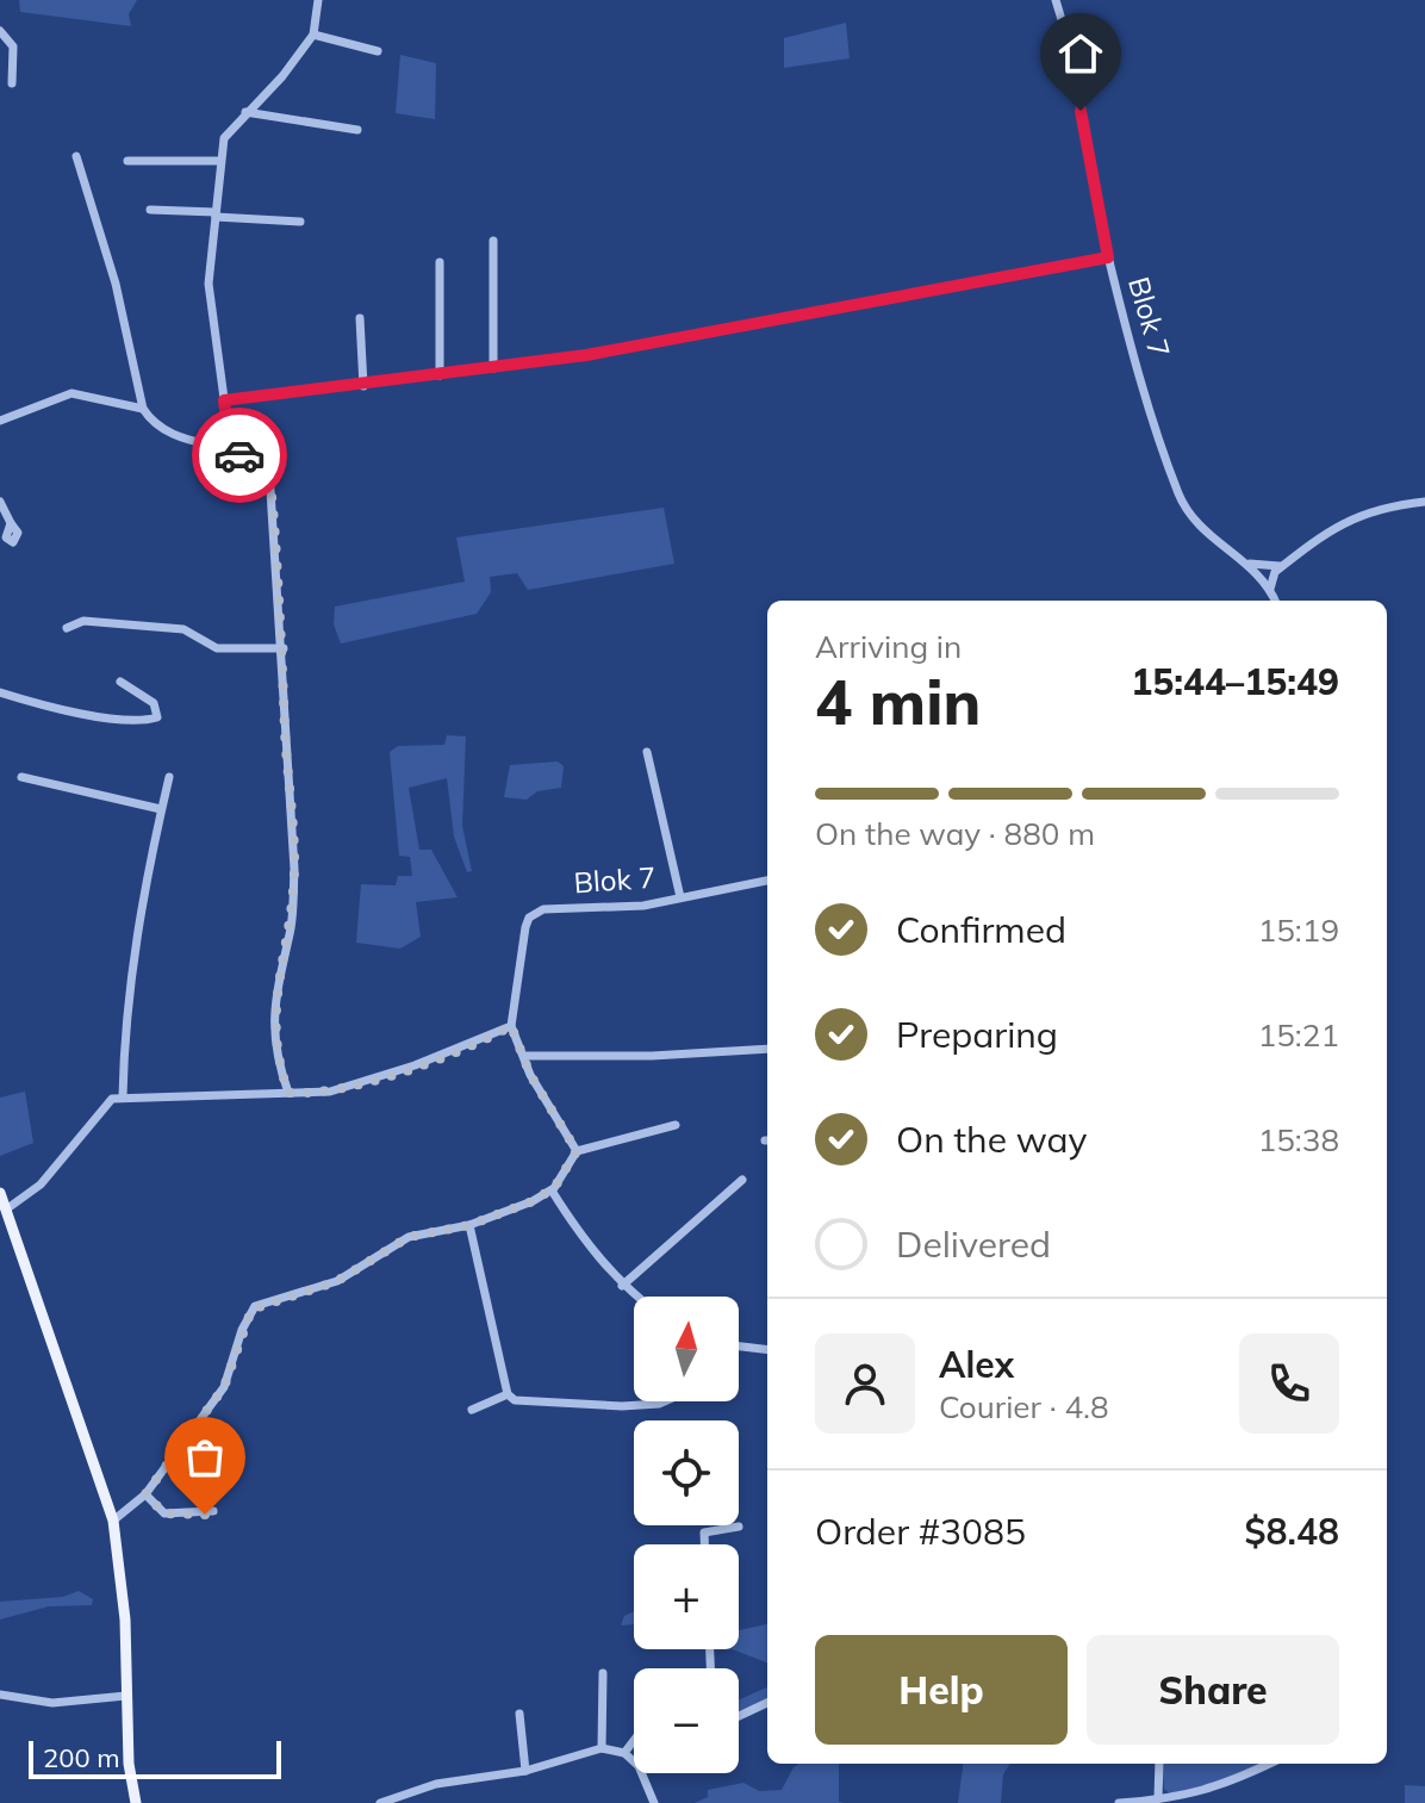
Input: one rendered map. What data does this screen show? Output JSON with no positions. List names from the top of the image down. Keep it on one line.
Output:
{"streets":{"street":["Blok 7"]},"scale_bar":"200 m","north":"top","page":{"heading":["4 min","Arriving in","15:44–15:49"],"panel":["Alex","Courier · 4.8","Order #3085","$8.48"],"bar":"On the way · 880 m","list":[["Confirmed","15:19"],["Preparing","15:21"],["On the way","15:38"],"Delivered"],"map_buttons":["+","−"],"buttons":["Help","Share"],"scale":"200 m"}}
